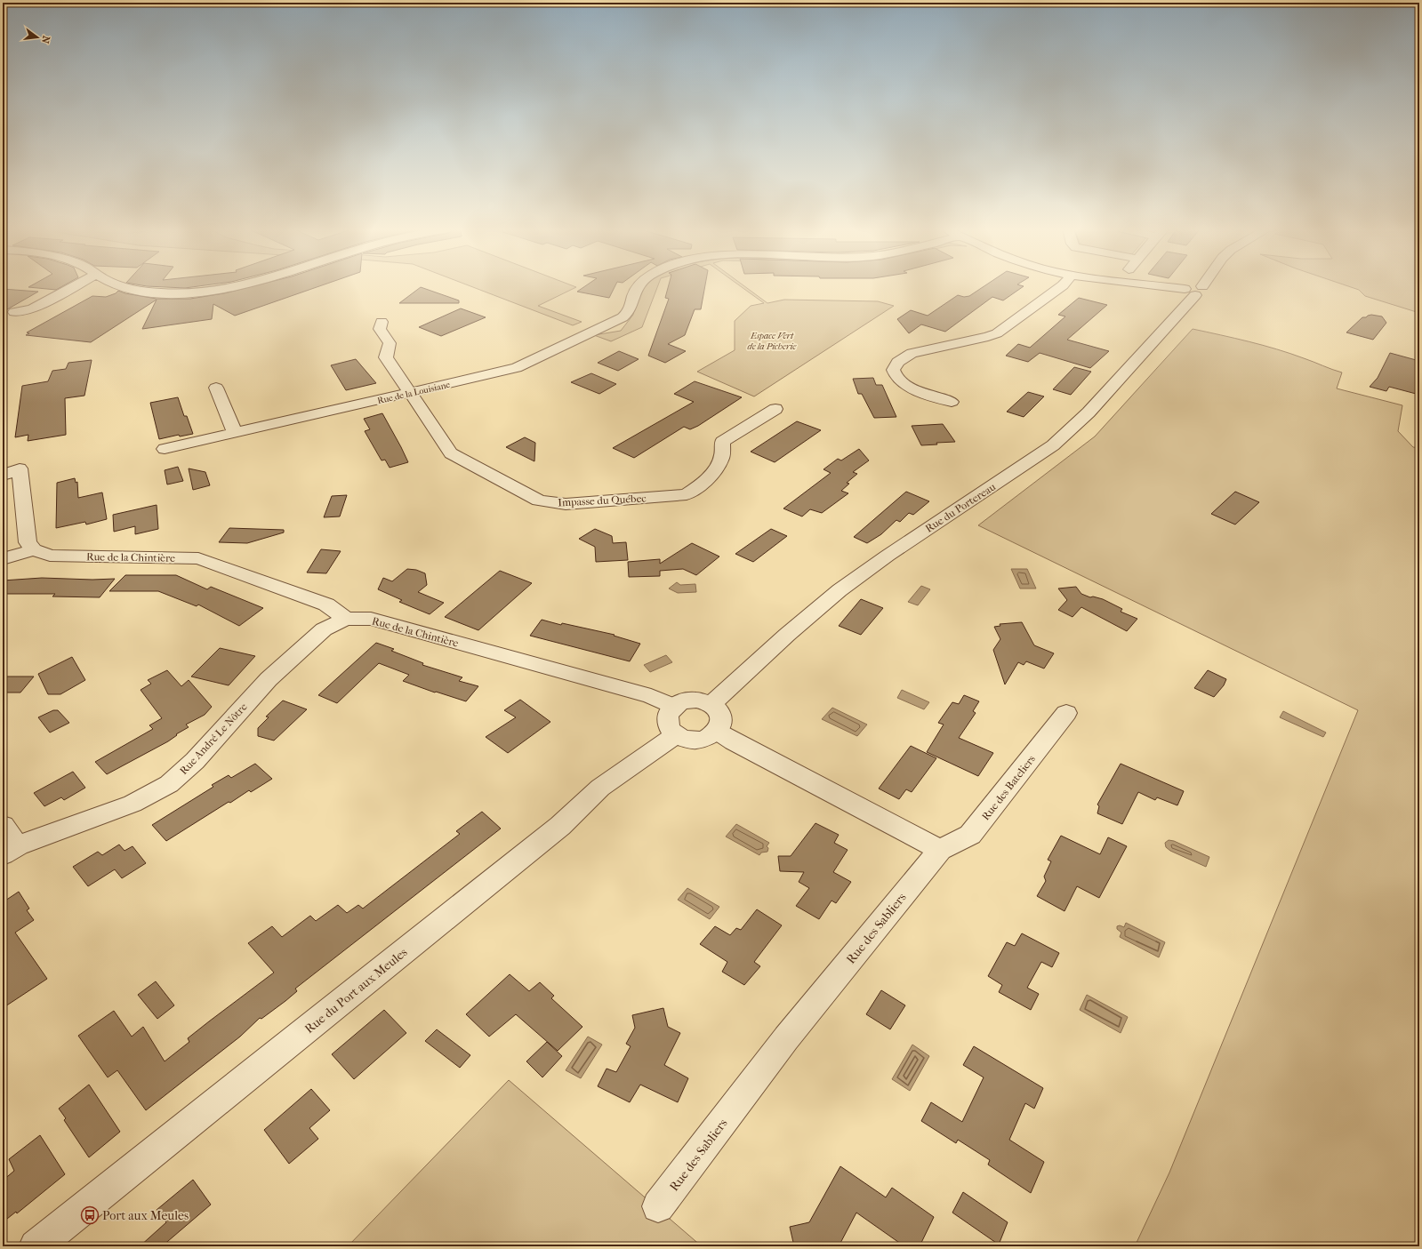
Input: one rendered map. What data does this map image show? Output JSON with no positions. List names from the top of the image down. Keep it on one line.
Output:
{"streets":{"street":["Rue de la Louisiane","Impasse du Québec","Rue du Portereau","Rue de la Chintière","Rue André Le Nôtre","Rue des Bateliers","Rue des Sabliers","Rue du Port aux Meules"]},"crossings":[["Rue de la Louisiane","Impasse du Québec"],["Rue du Portereau","Rue de la Chintière"],["Rue du Portereau","Rue du Port aux Meules"],["Rue de la Chintière","Rue André Le Nôtre"],["Rue de la Chintière","Rue du Port aux Meules"],["Rue des Bateliers","Rue des Sabliers"]],"parks":["Espace Vert de la Picherie"],"places":{"bus stop":["Port aux Meules"]},"north":"right"}
